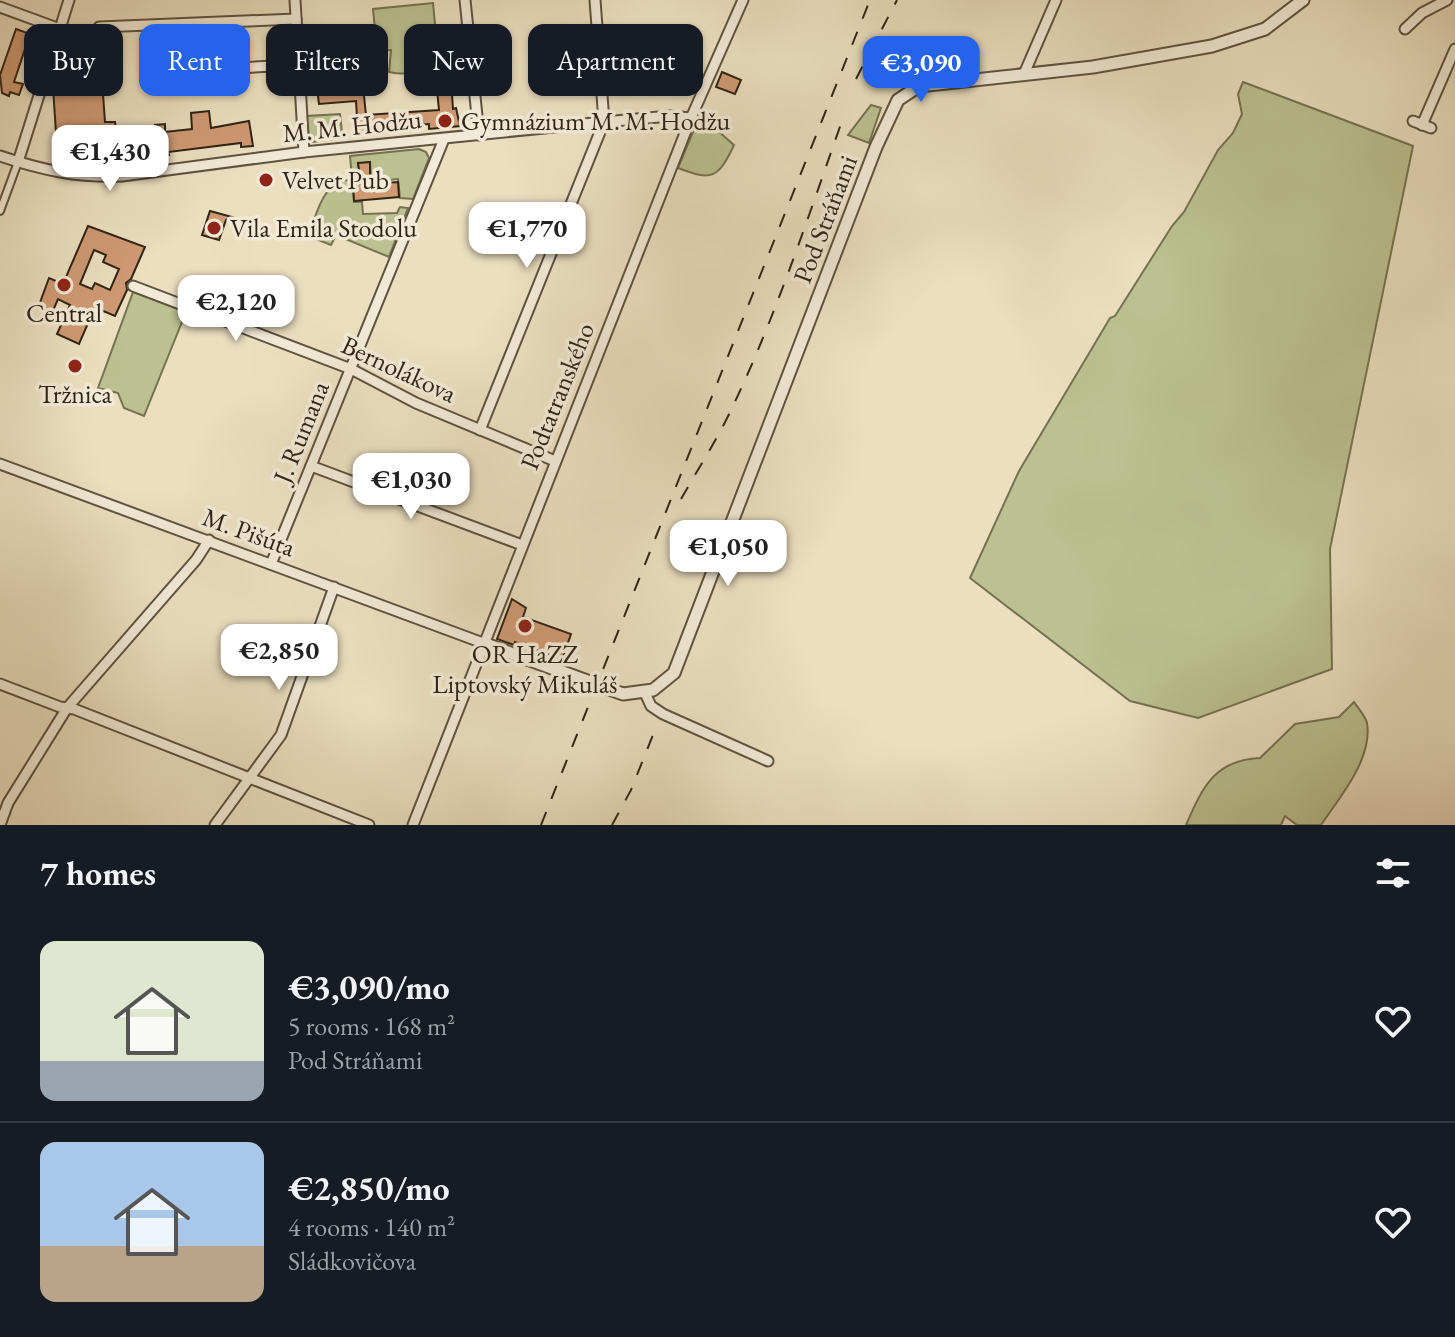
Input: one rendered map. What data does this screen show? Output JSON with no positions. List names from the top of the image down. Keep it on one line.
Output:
{"streets":{"street":["M. M. Hodžu","Pod Stráňami","Bernolákova","Podtatranského","J. Rumana","M. Pišúta"]},"crossings":[["M. M. Hodžu","Podtatranského"],["M. M. Hodžu","J. Rumana"],["Bernolákova","Podtatranského"],["Bernolákova","J. Rumana"],["Podtatranského","M. Pišúta"],["J. Rumana","M. Pišúta"]],"places":["Gymnázium M. M. Hodžu","Velvet Pub","Vila Emila Stodolu","Central","Tržnica","OR HaZZ Liptovský Mikuláš"],"page":{"chip":["Buy","Rent","Filters","New","Apartment"],"price":["€3,090","€1,430","€1,770","€2,120","€1,030","€1,050","€2,850"],"heading":"7 homes","list":[{"name":"€3,090/mo","note":"5 rooms · 168 m² · Pod Stráňami"},{"name":"€2,850/mo","note":"4 rooms · 140 m² · Sládkovičova"}]}}
